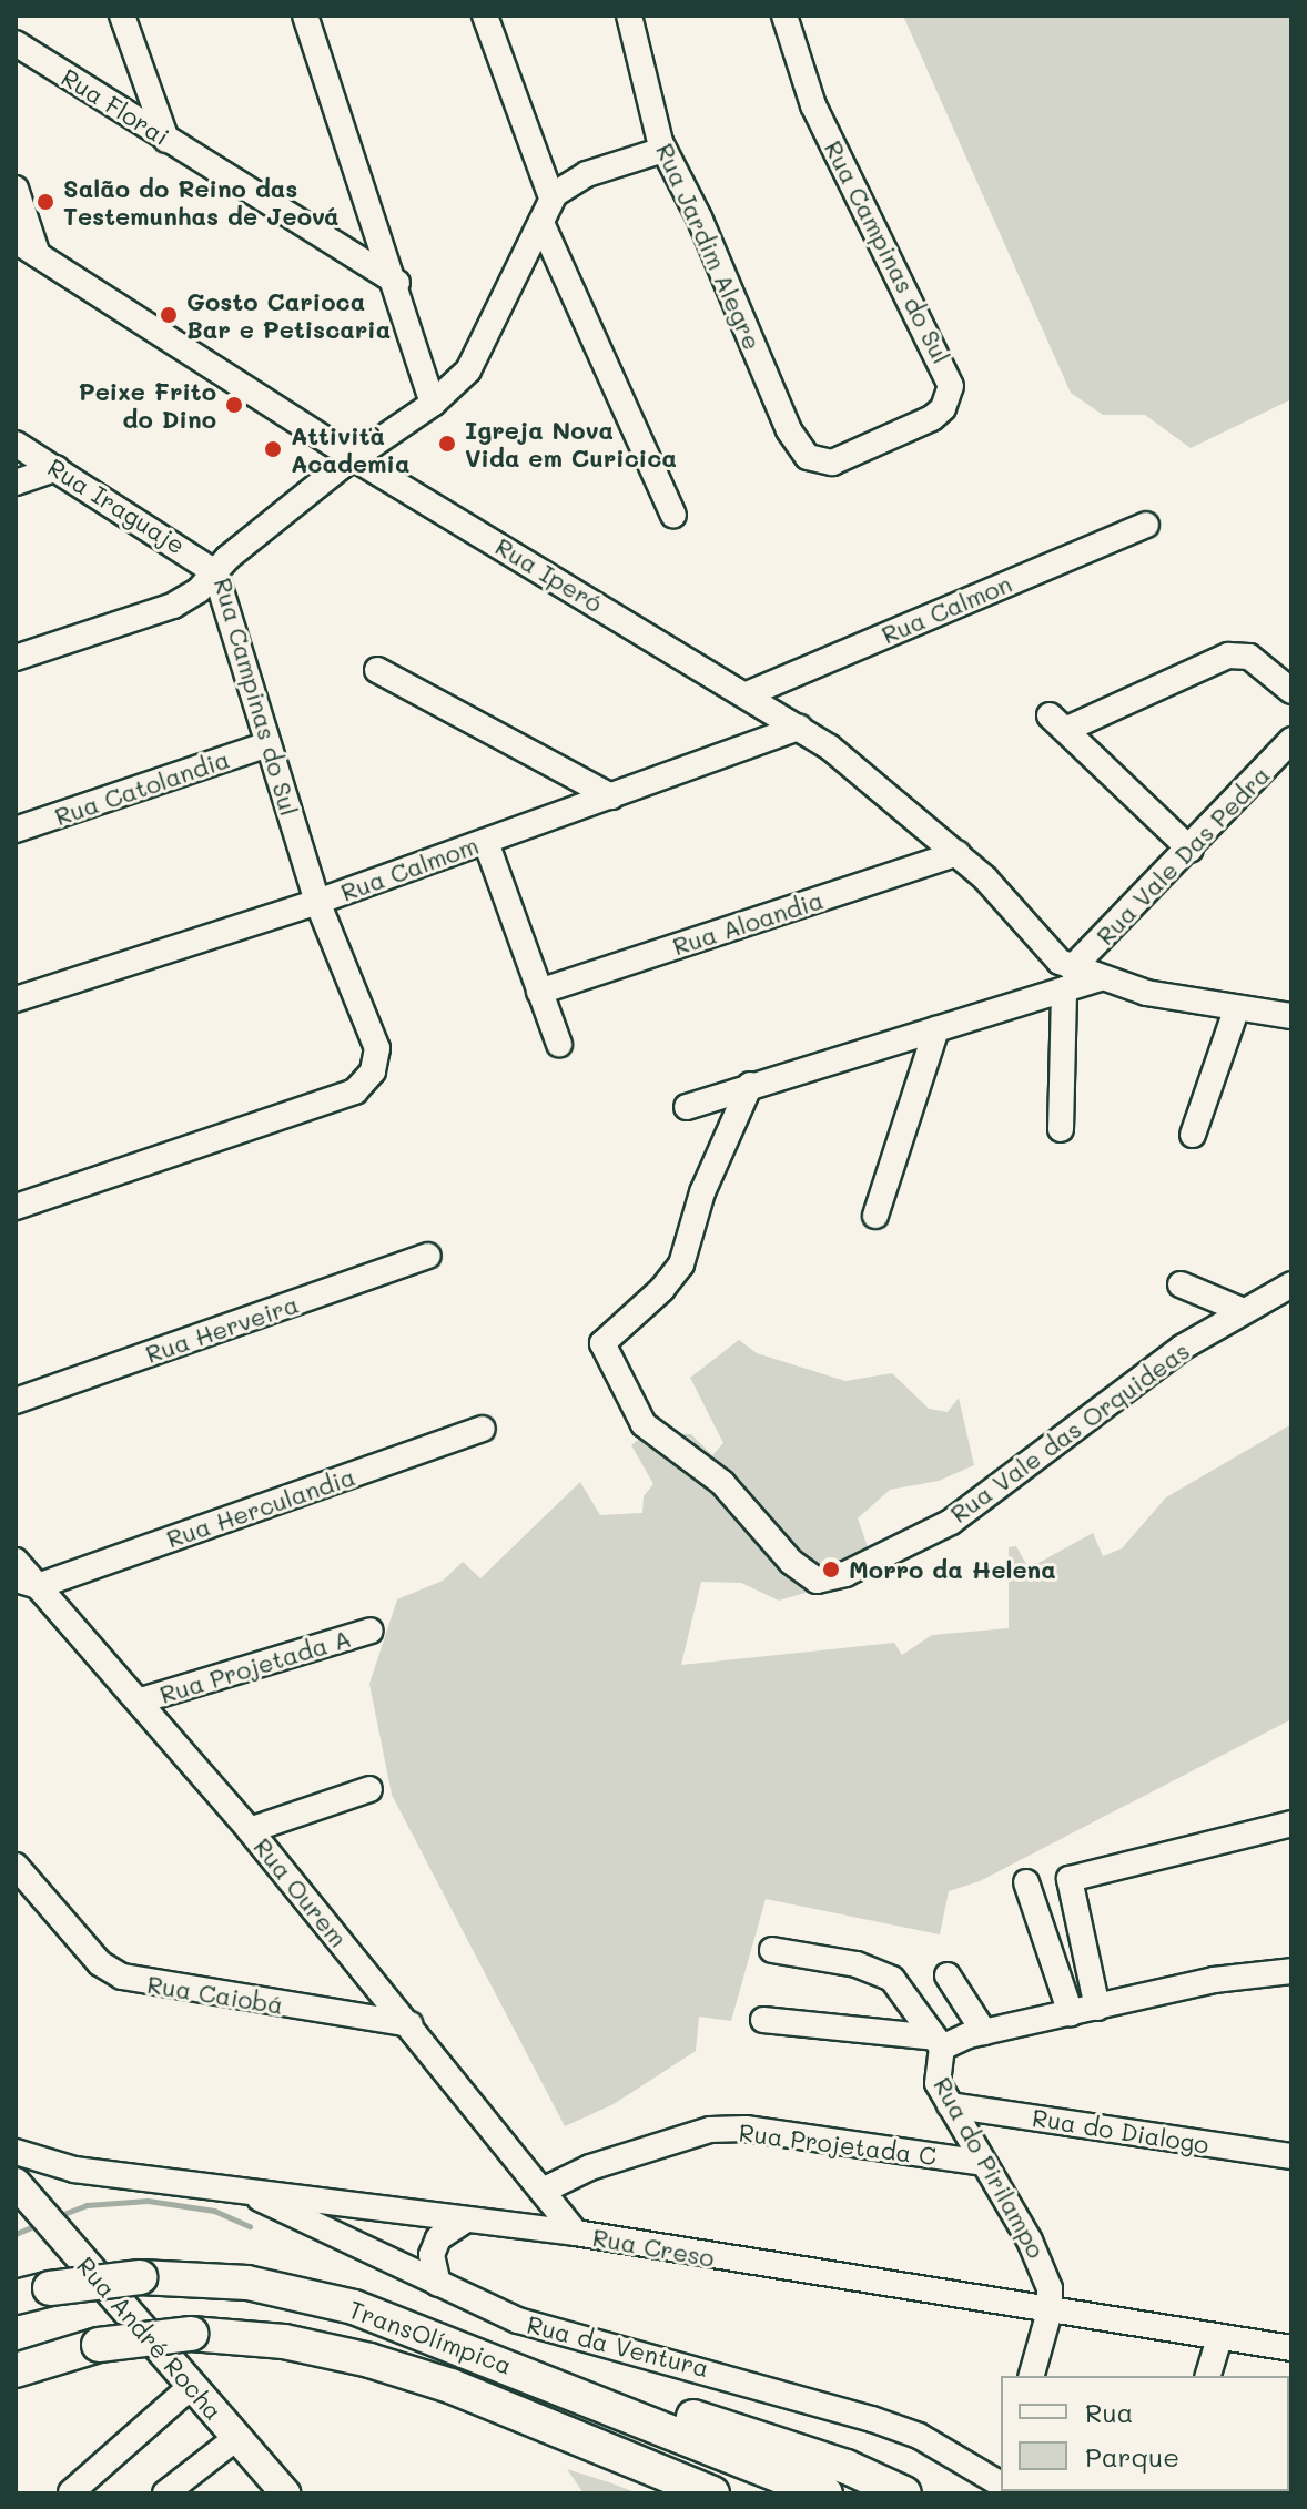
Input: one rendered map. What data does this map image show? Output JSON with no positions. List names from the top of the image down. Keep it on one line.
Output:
{"streets":{"highway":["TransOlímpica"],"main road":["Rua André Rocha"],"street":["Rua Florai","Rua Jardim Alegre","Rua Campinas do Sul","Rua Iraguaje","Rua Iperó","Rua Calmon","Rua Catolandia","Rua Vale Das Pedra","Rua Calmom","Rua Aloandia","Rua Herveira","Rua Vale das Orquideas","Rua Herculandia","Rua Projetada A","Rua Ourem","Rua Caiobá","Rua do Dialogo","Rua Projetada C","Rua do Pirilampo","Rua Creso","Rua da Ventura"]},"crossings":[["Rua Jardim Alegre","Rua Campinas do Sul"],["Rua Campinas do Sul","Rua Iraguaje"],["Rua Campinas do Sul","Rua Iperó"],["Rua Campinas do Sul","Rua Catolandia"],["Rua Campinas do Sul","Rua Calmom"],["Rua Iperó","Rua Calmon"],["Rua Iperó","Rua Vale Das Pedra"],["Rua Iperó","Rua Calmom"],["Rua Iperó","Rua Aloandia"],["Rua Herculandia","Rua Ourem"],["Rua Projetada A","Rua Ourem"],["Rua Ourem","Rua Caiobá"],["Rua Ourem","Rua Projetada C"],["Rua Ourem","Rua Creso"],["Rua do Dialogo","Rua do Pirilampo"],["Rua Projetada C","Rua do Pirilampo"],["Rua do Pirilampo","Rua Creso"],["Rua Creso","Rua da Ventura"]],"places":["Salão do Reino das Testemunhas de Jeová","Gosto Carioca Bar e Petiscaria","Peixe Frito do Dino","Igreja Nova Vida em Curicica","Attività Academia","Morro da Helena"],"legend":["Rua","Parque"]}
